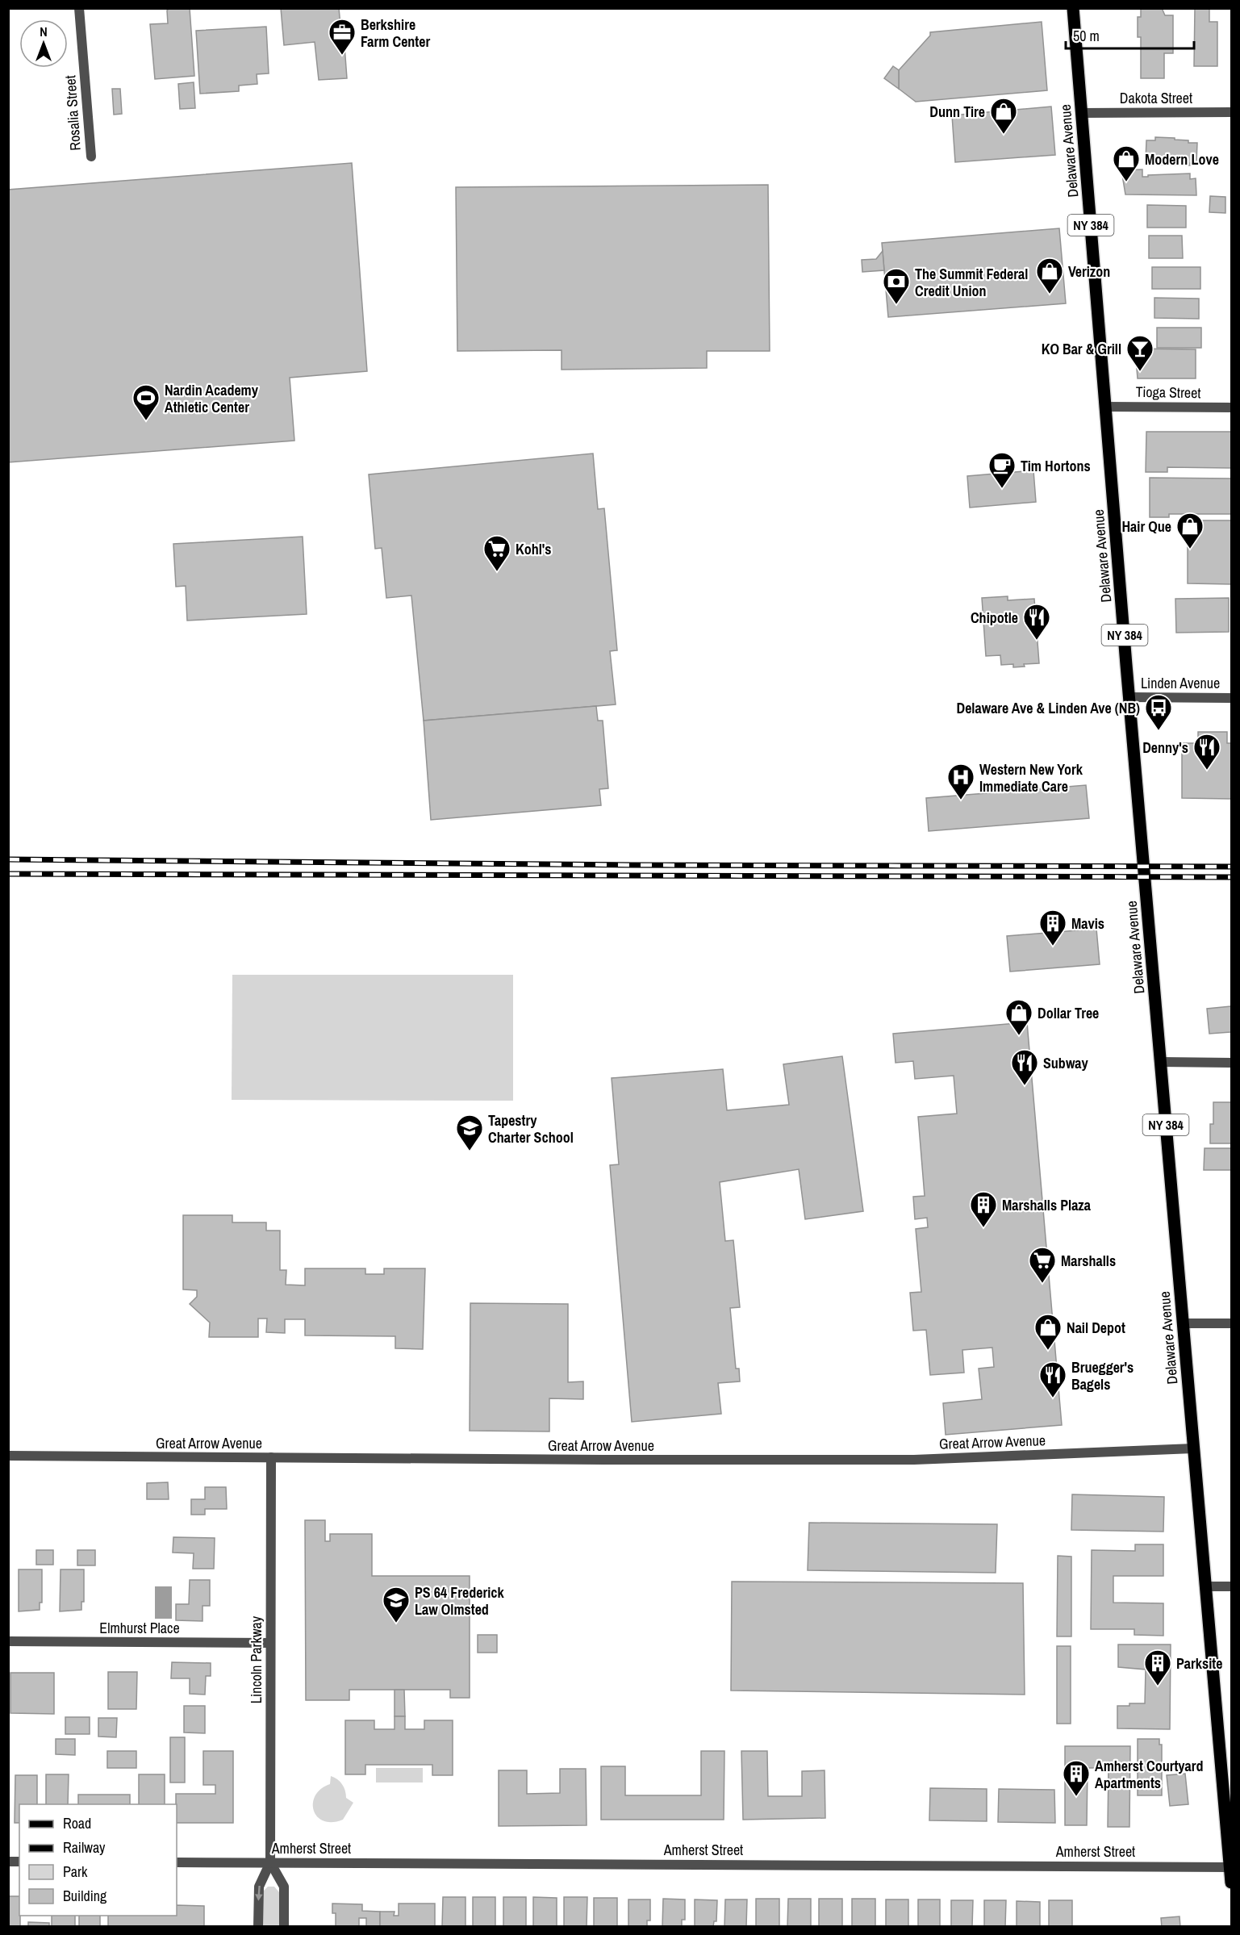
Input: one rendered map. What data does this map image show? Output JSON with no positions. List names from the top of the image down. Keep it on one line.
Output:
{"streets":{"main road":["Delaware Avenue","NY 384"],"street":["Dakota Street","Rosalia Street","Tioga Street","Linden Avenue","Great Arrow Avenue","Elmhurst Place","Lincoln Parkway","Amherst Street"]},"crossings":[["Dakota Street","Delaware Avenue"],["Delaware Avenue","Tioga Street"],["Delaware Avenue","Linden Avenue"],["Delaware Avenue","Great Arrow Avenue"],["Delaware Avenue","Amherst Street"],["Great Arrow Avenue","Lincoln Parkway"],["Elmhurst Place","Lincoln Parkway"],["Lincoln Parkway","Amherst Street"]],"places":{"office":["Berkshire Farm Center"],"shop":["Dunn Tire","Modern Love","Verizon","Hair Que","Dollar Tree","Nail Depot"],"bank":["The Summit Federal Credit Union"],"bar":["KO Bar & Grill"],"sports":["Nardin Academy Athletic Center"],"cafe":["Tim Hortons"],"supermarket":["Kohl's","Marshalls"],"restaurant":["Chipotle","Denny's","Subway","Bruegger's Bagels"],"bus stop":["Delaware Ave & Linden Ave (NB)"],"hospital":["Western New York Immediate Care"],"building":["Mavis","Marshalls Plaza","Parksite","Amherst Courtyard Apartments"],"school or university":["Tapestry Charter School","PS 64 Frederick Law Olmsted"]},"legend":["Road","Railway","Park","Building"],"scale_bar":"50 m","north":"top"}
